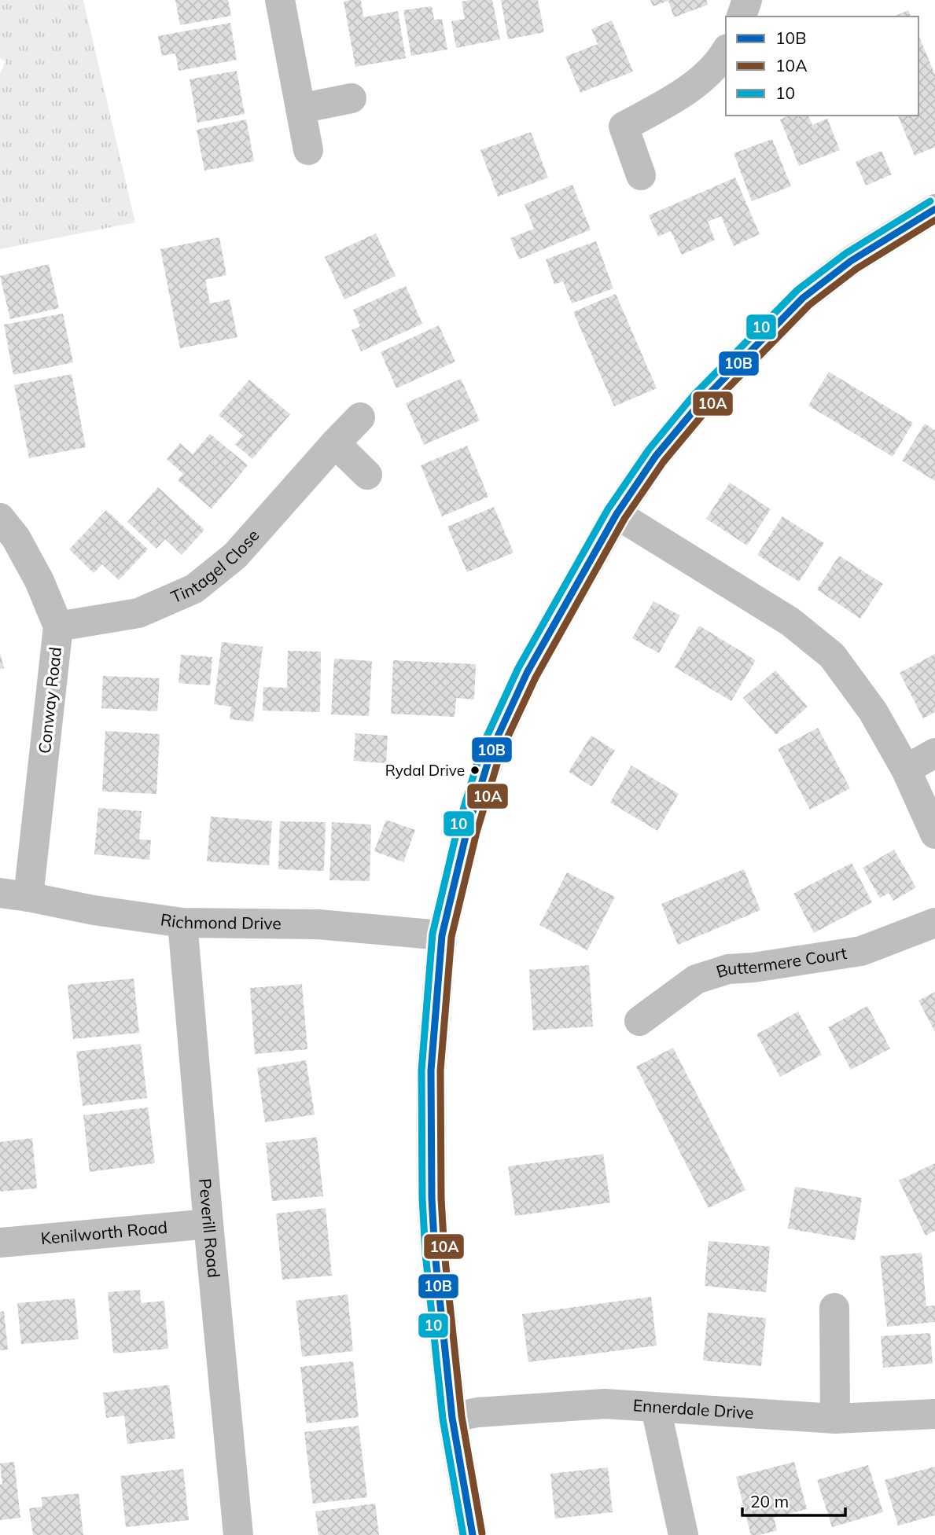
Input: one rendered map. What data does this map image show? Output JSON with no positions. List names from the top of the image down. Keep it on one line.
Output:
{"streets":{"street":["Tintagel Close","Conway Road","Richmond Drive","Buttermere Court","Peverill Road","Kenilworth Road","Ennerdale Drive"]},"crossings":[["Tintagel Close","Conway Road"],["Conway Road","Richmond Drive"],["Richmond Drive","Peverill Road"],["Peverill Road","Kenilworth Road"]],"places":["Rydal Drive"],"lines":["transit line 10","transit line 10B","transit line 10A"],"legend":["10B","10A","10"],"scale_bar":"20 m"}
